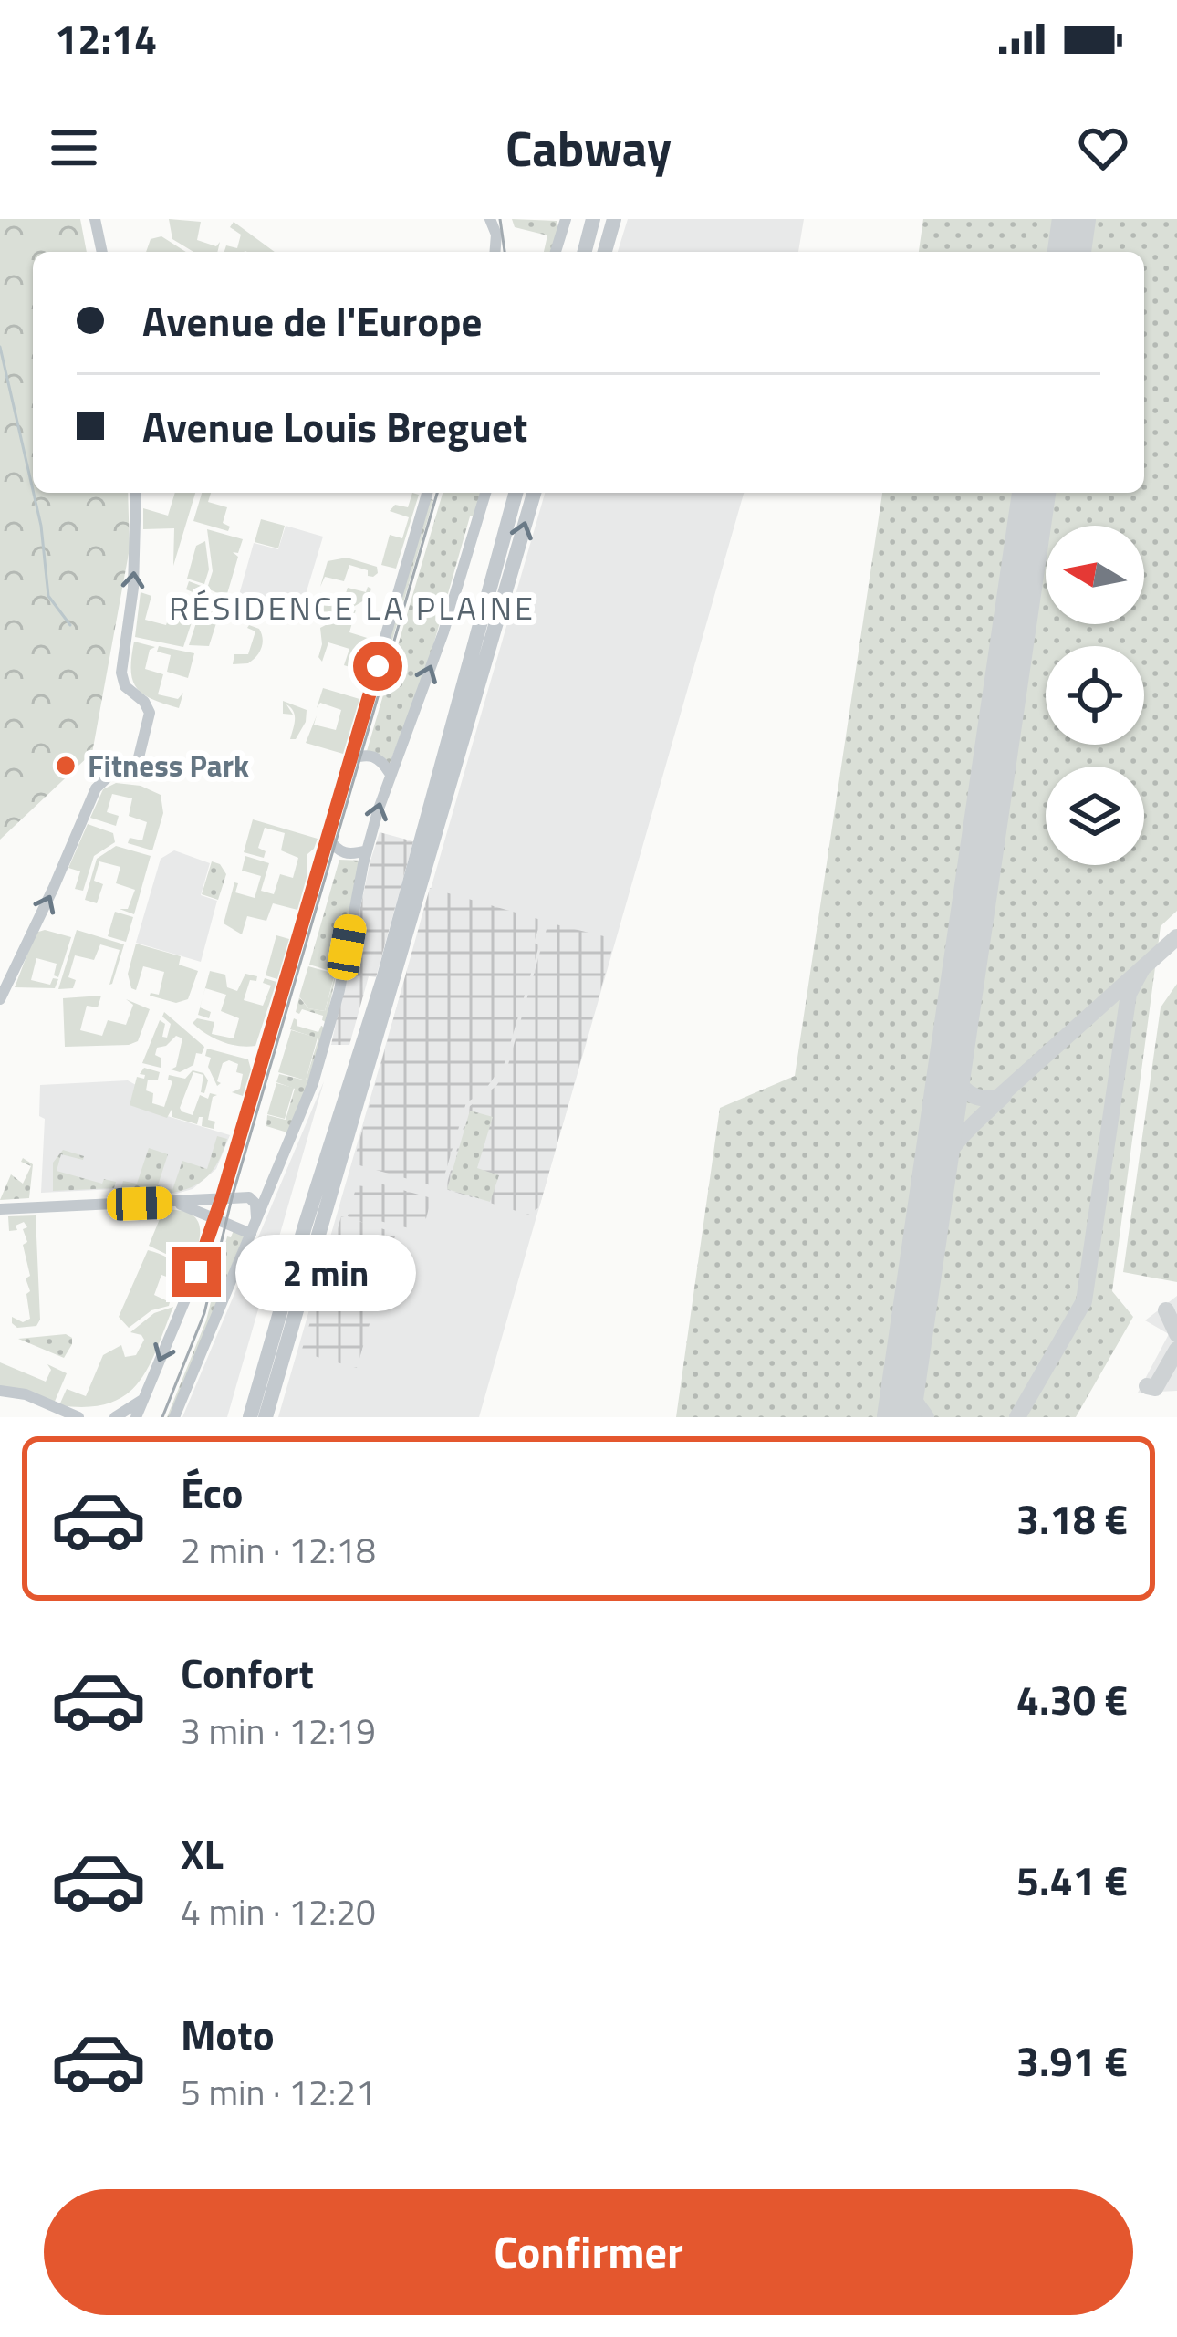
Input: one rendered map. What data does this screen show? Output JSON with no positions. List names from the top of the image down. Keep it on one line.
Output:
{"districts":["RÉSIDENCE LA PLAINE"],"places":["Fitness Park"],"north":"left","page":{"status":"12:14","header":"Cabway","banner":["Avenue de l'Europe","Avenue Louis Breguet"],"bubble":"2 min","list":[{"name":"Éco","note":"2 min · 12:18","value":"3.18 €"},{"name":"Confort","note":"3 min · 12:19","value":"4.30 €"},{"name":"XL","note":"4 min · 12:20","value":"5.41 €"},{"name":"Moto","note":"5 min · 12:21","value":"3.91 €"}],"buttons":"Confirmer"}}
